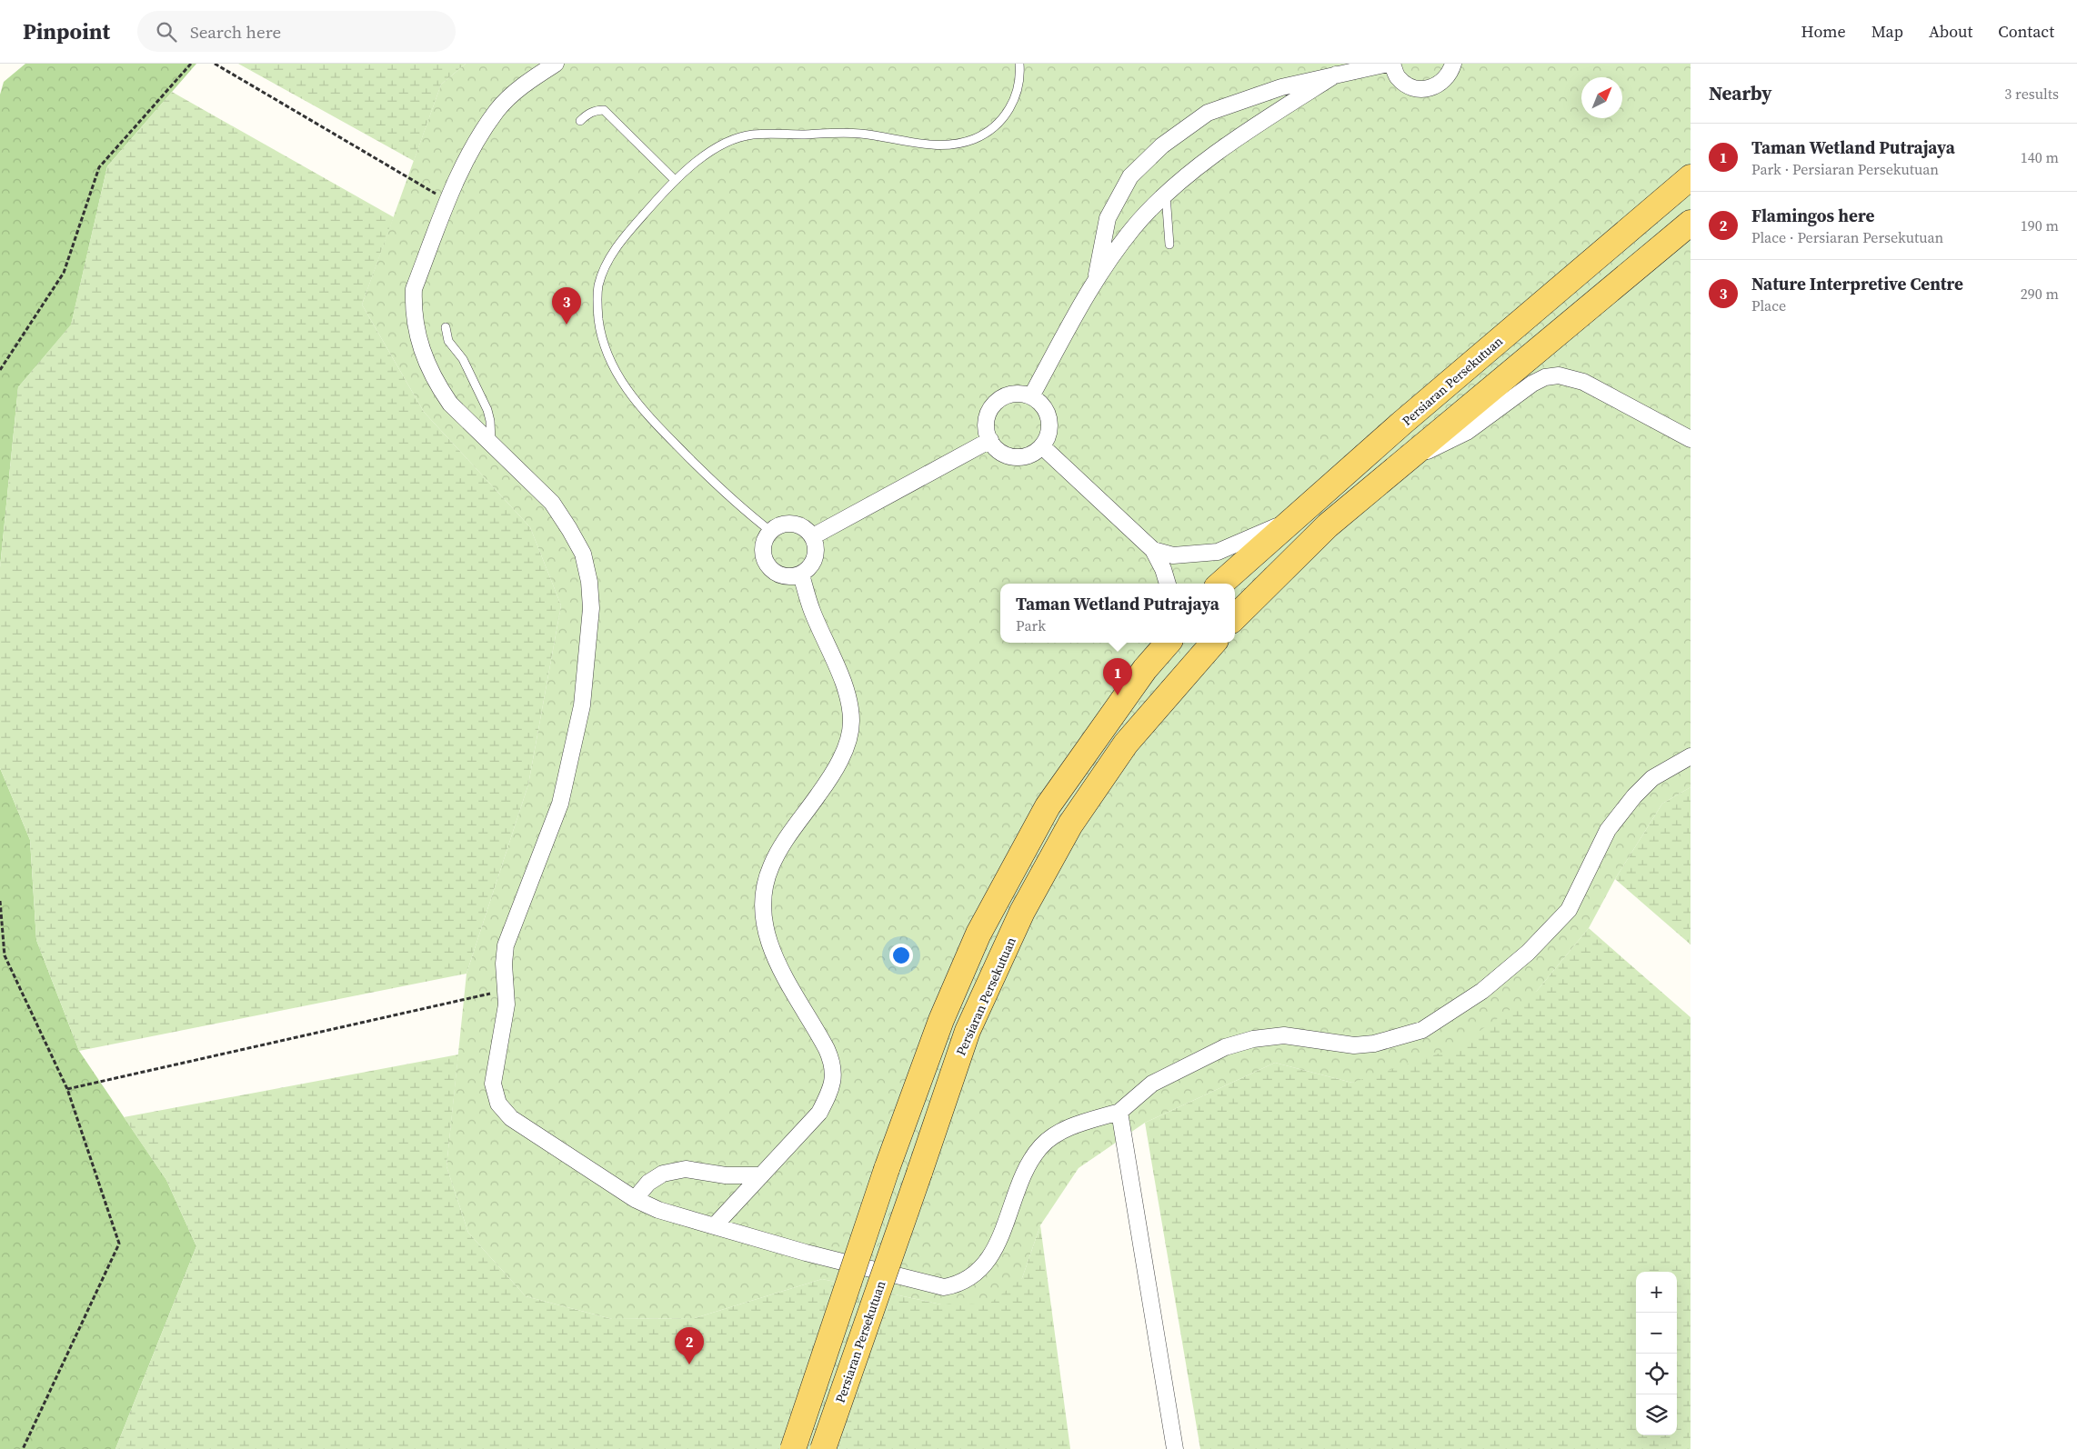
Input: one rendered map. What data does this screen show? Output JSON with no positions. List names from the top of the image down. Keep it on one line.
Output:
{"streets":{"main road":["Persiaran Persekutuan"]},"north":"top right","page":{"header":"Pinpoint","search":"Search here","nav":["Home","Map","About","Contact"],"heading":["Nearby","3 results"],"list":[{"mark":"1","name":"Taman Wetland Putrajaya","note":"Park · Persiaran Persekutuan","value":"140 m"},{"mark":"2","name":"Flamingos here","note":"Place · Persiaran Persekutuan","value":"190 m"},{"mark":"3","name":"Nature Interpretive Centre","note":"Place","value":"290 m"}],"pins":["3","1","2"],"popup":["Taman Wetland Putrajaya","Park"],"map_buttons":["+","−"]}}
